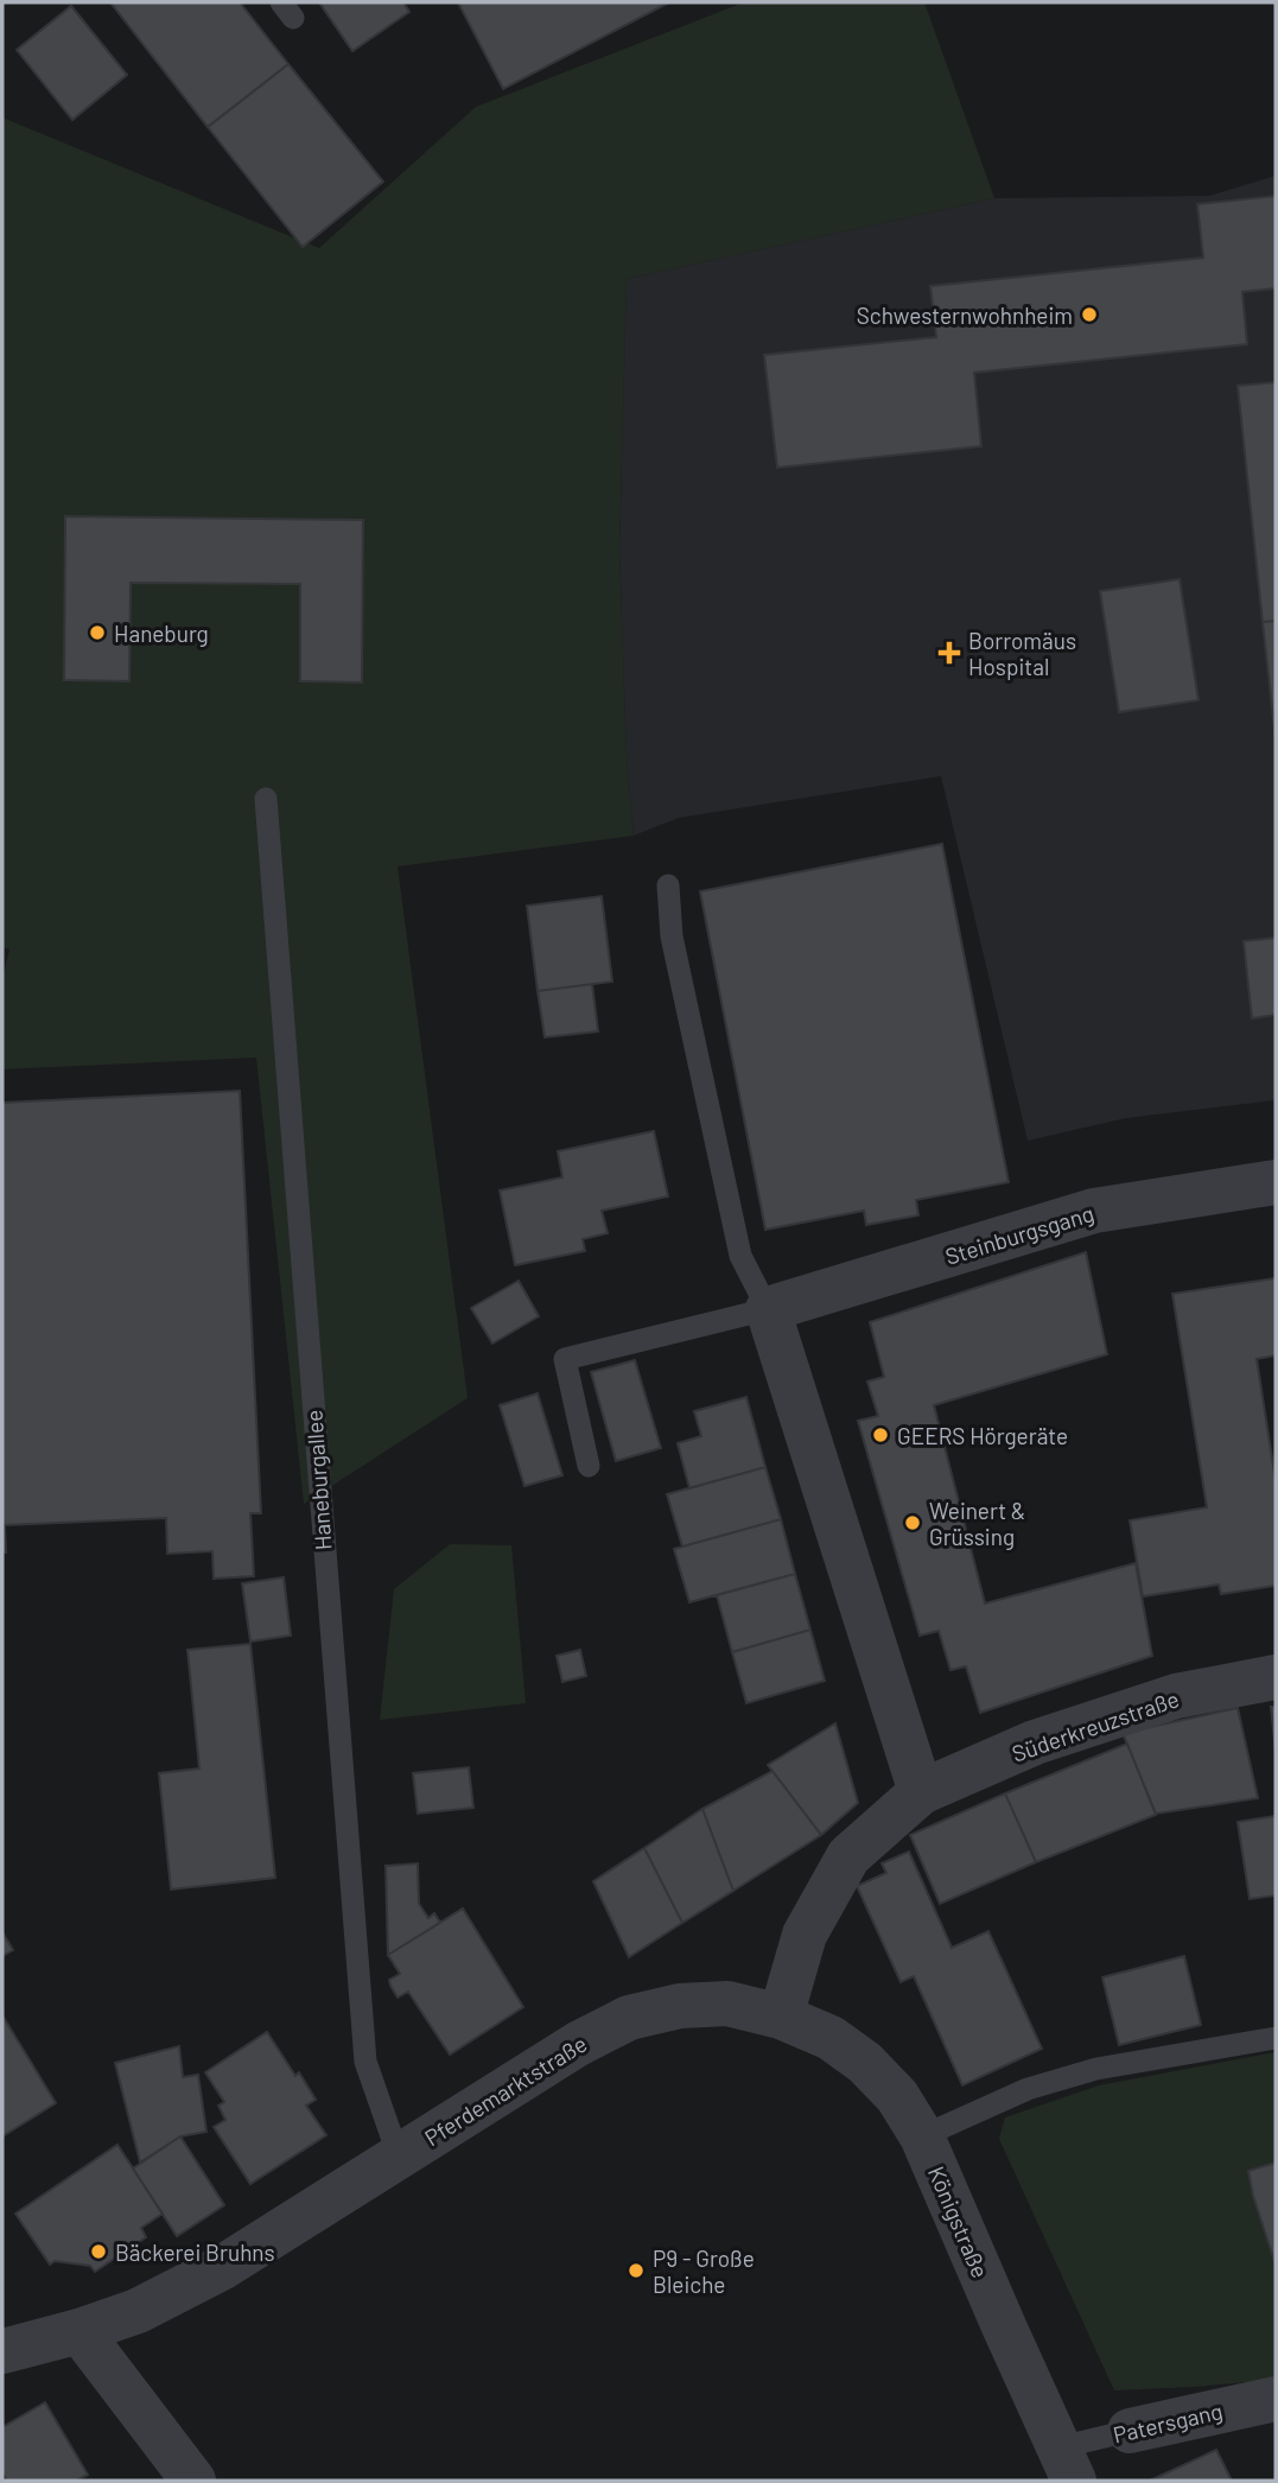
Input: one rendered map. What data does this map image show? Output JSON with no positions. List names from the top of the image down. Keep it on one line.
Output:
{"streets":{"street":["Steinburgsgang","Süderkreuzstraße","Pferdemarktstraße","Königstraße","Patersgang"],"lane":["Haneburgallee"]},"crossings":[["Haneburgallee","Pferdemarktstraße"],["Pferdemarktstraße","Königstraße"],["Königstraße","Patersgang"]],"places":{"other":["Schwesternwohnheim","Haneburg","GEERS Hörgeräte","Weinert & Grüssing","Bäckerei Bruhns","P9 - Große Bleiche"],"health":["Borromäus Hospital"]}}
